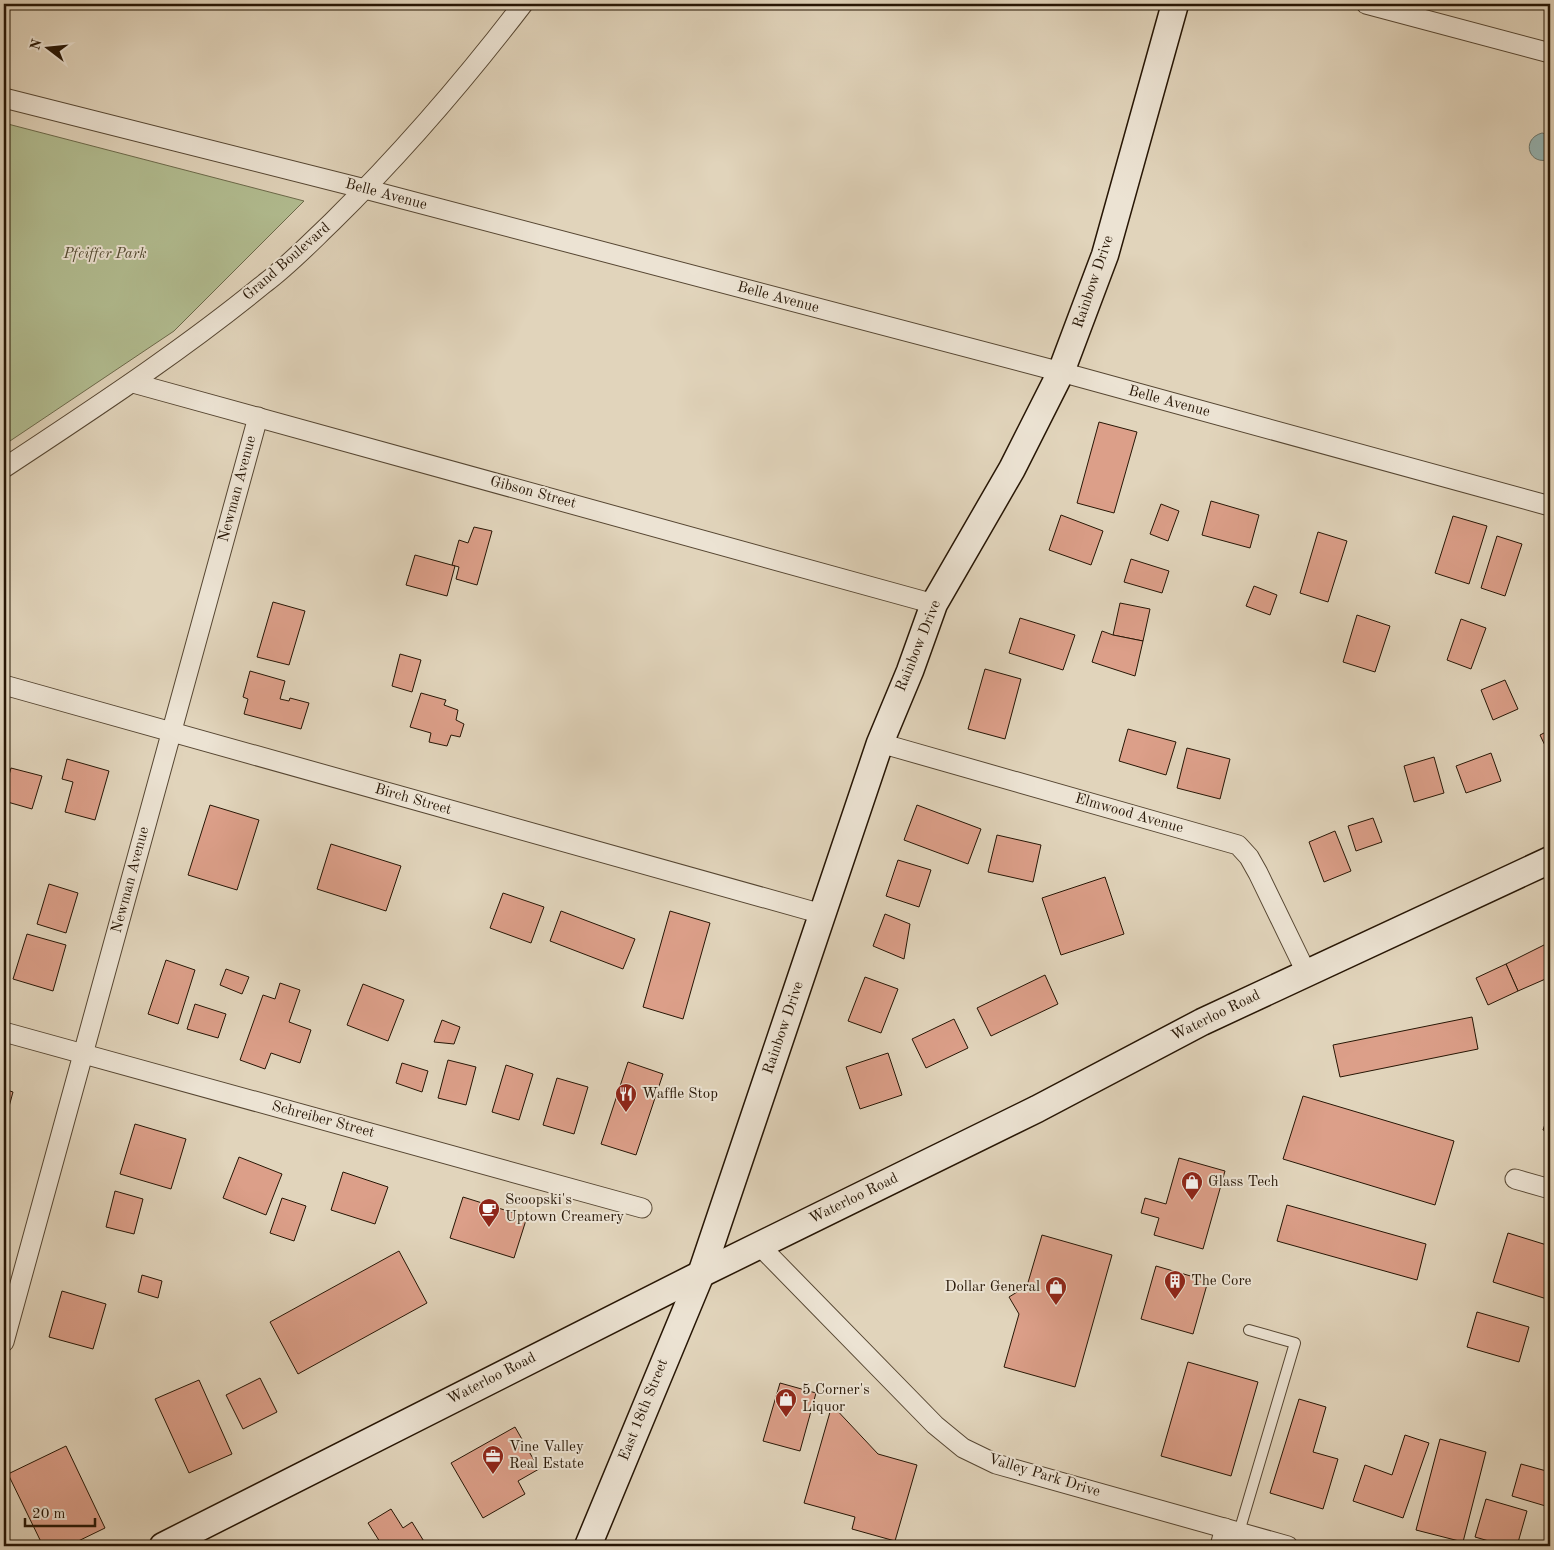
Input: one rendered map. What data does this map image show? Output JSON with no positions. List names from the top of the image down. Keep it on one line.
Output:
{"streets":{"main road":["Rainbow Drive","Waterloo Road","East 18th Street"],"street":["Belle Avenue","Grand Boulevard","Newman Avenue","Gibson Street","Birch Street","Elmwood Avenue","Schreiber Street","Valley Park Drive"]},"crossings":[["Belle Avenue","Grand Boulevard"],["Belle Avenue","Rainbow Drive"],["Grand Boulevard","Gibson Street"],["Rainbow Drive","Gibson Street"],["Rainbow Drive","Birch Street"],["Rainbow Drive","Elmwood Avenue"],["Rainbow Drive","Waterloo Road"],["Rainbow Drive","East 18th Street"],["Newman Avenue","Gibson Street"],["Newman Avenue","Birch Street"],["Newman Avenue","Schreiber Street"],["Elmwood Avenue","Waterloo Road"],["Waterloo Road","East 18th Street"],["Waterloo Road","Valley Park Drive"]],"parks":["Pfeiffer Park"],"places":{"restaurant":["Waffle Stop"],"shop":["Glass Tech","Dollar General","5 Corner's Liquor"],"cafe":["Scoopski's Uptown Creamery"],"building":["The Core"],"office":["Vine Valley Real Estate"]},"scale_bar":"20 m","north":"left"}
